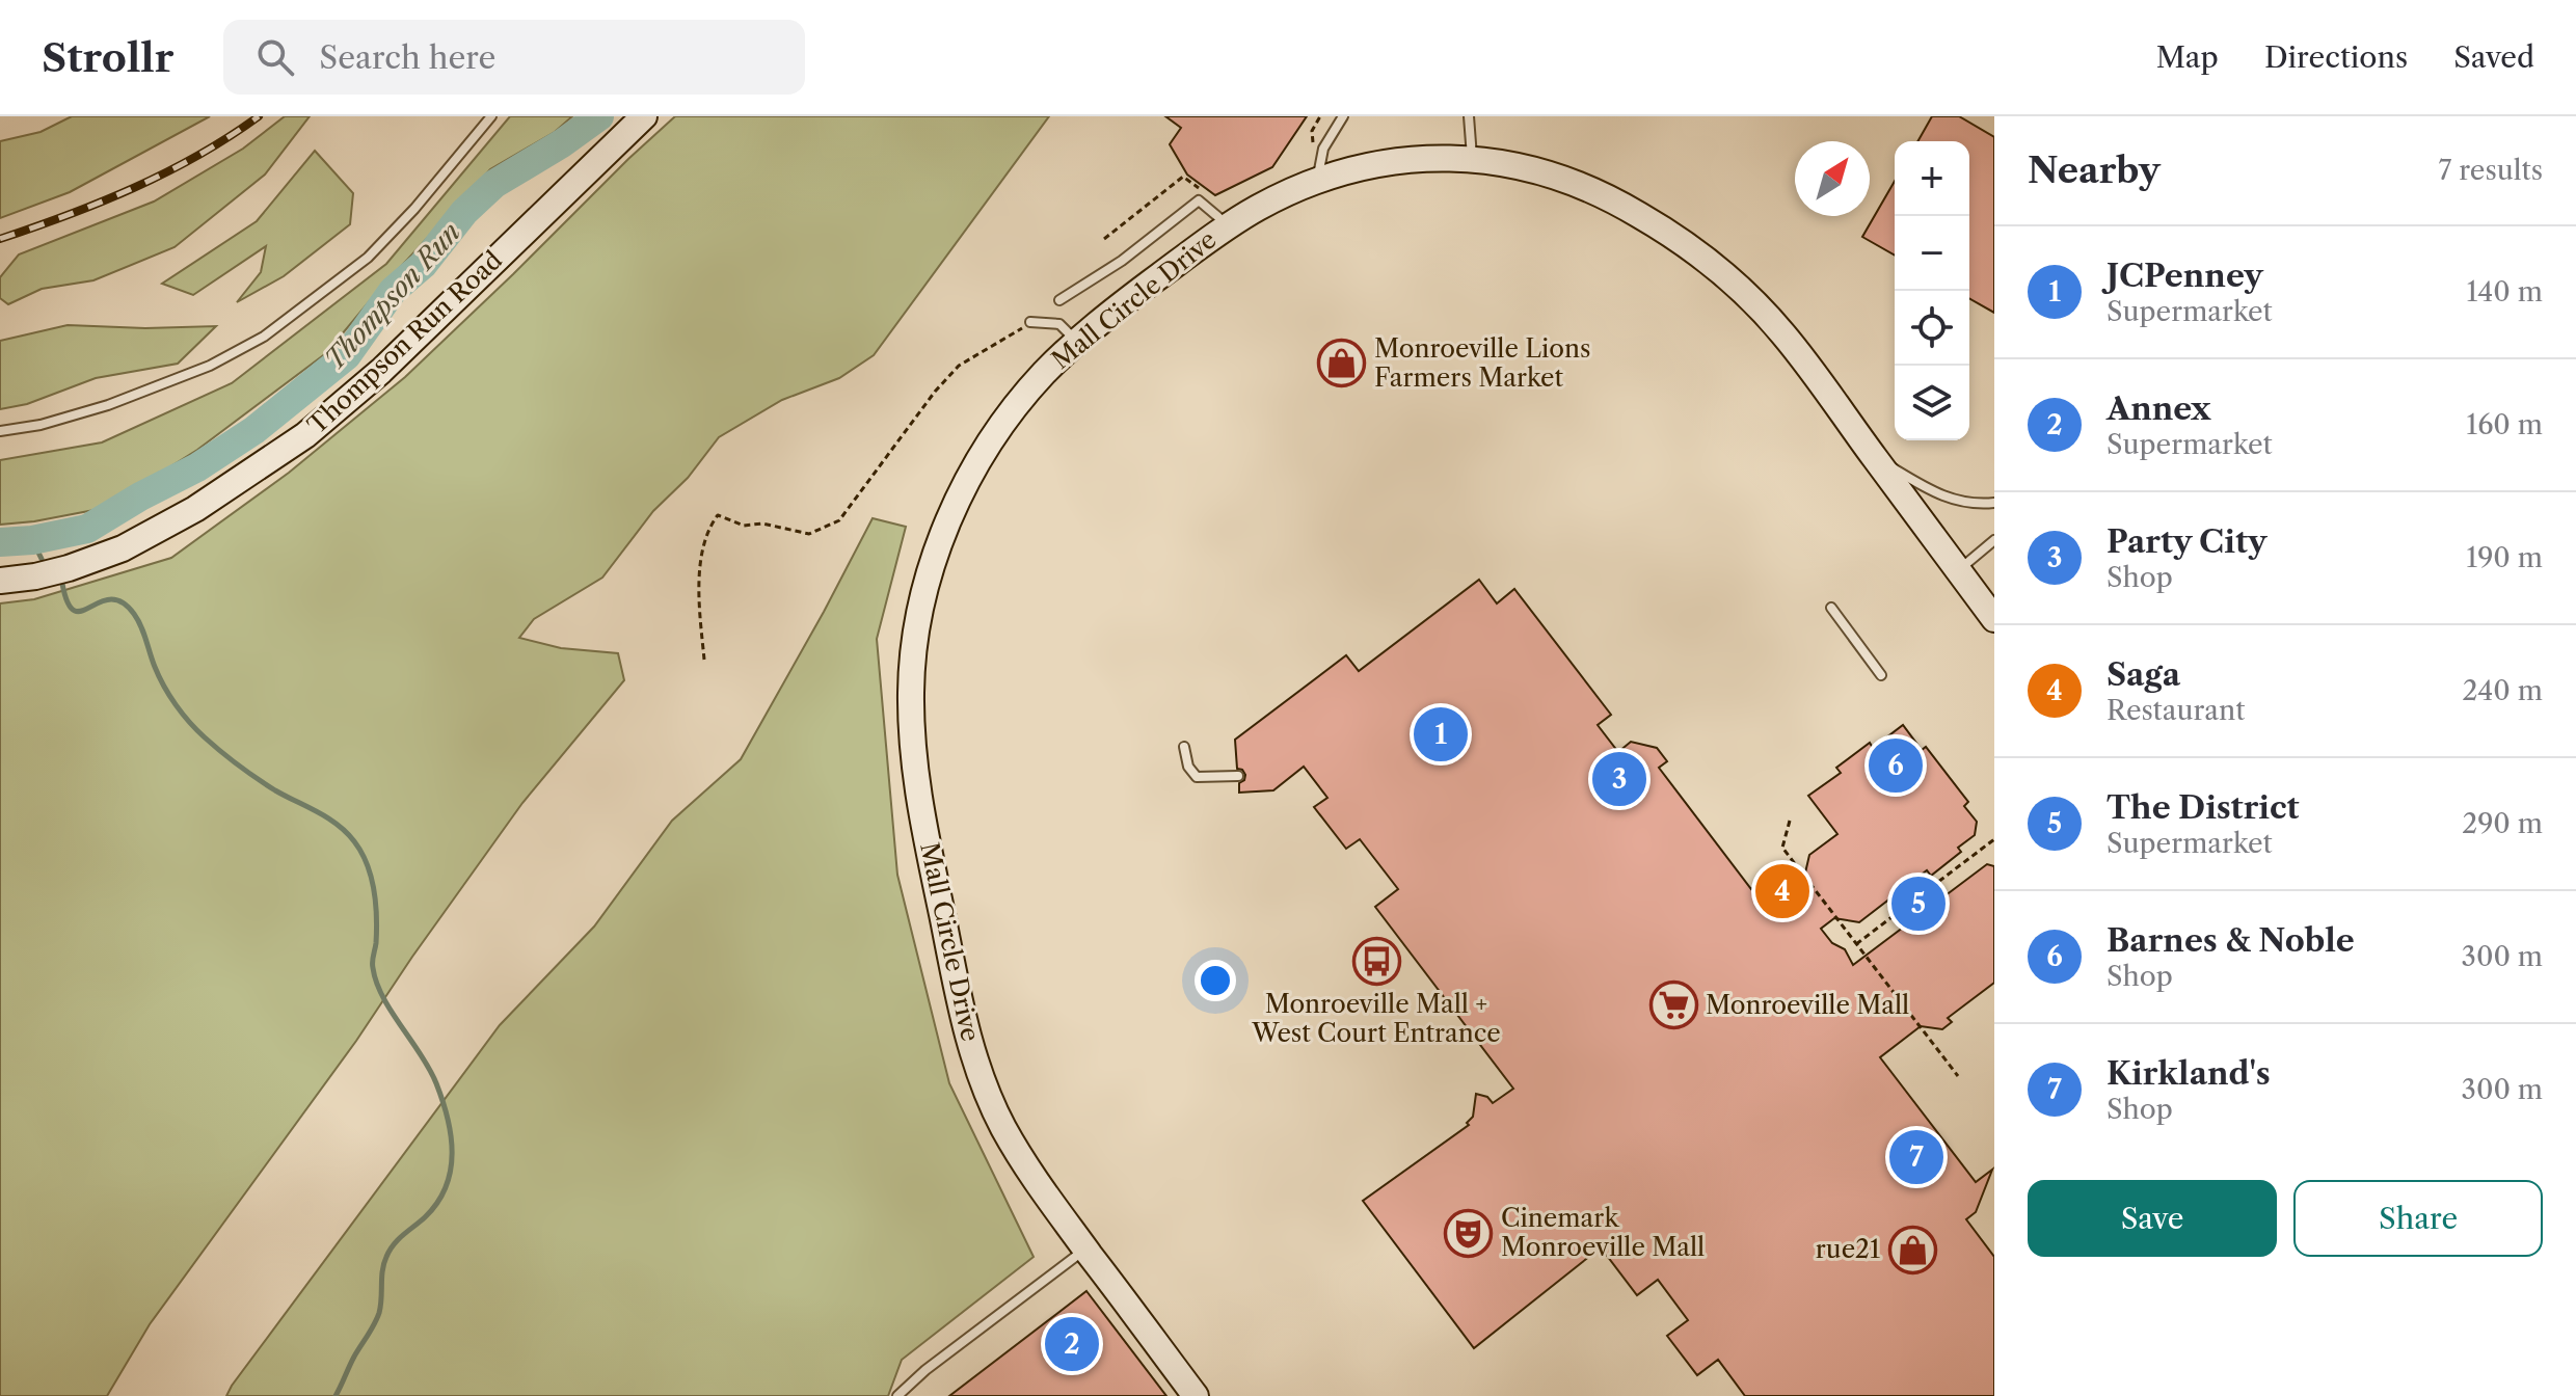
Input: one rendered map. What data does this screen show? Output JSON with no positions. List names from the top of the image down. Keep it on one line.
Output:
{"streets":{"street":["Mall Circle Drive","Thompson Run Road"]},"water":["Thompson Run"],"places":{"shop":["Monroeville Lions Farmers Market","rue21"],"bus stop":["Monroeville Mall + West Court Entrance"],"supermarket":["Monroeville Mall"],"theatre":["Cinemark Monroeville Mall"]},"north":"top right","page":{"header":"Strollr","search":"Search here","nav":["Map","Directions","Saved"],"heading":["Nearby","7 results"],"map_buttons":["+","−"],"list":[{"mark":"1","name":"JCPenney","note":"Supermarket","value":"140 m"},{"mark":"2","name":"Annex","note":"Supermarket","value":"160 m"},{"mark":"3","name":"Party City","note":"Shop","value":"190 m"},{"mark":"4","name":"Saga","note":"Restaurant","value":"240 m"},{"mark":"5","name":"The District","note":"Supermarket","value":"290 m"},{"mark":"6","name":"Barnes & Noble","note":"Shop","value":"300 m"},{"mark":"7","name":"Kirkland's","note":"Shop","value":"300 m"}],"pins":["1","6","3","4","5","7","2"],"buttons":["Save","Share"]}}
